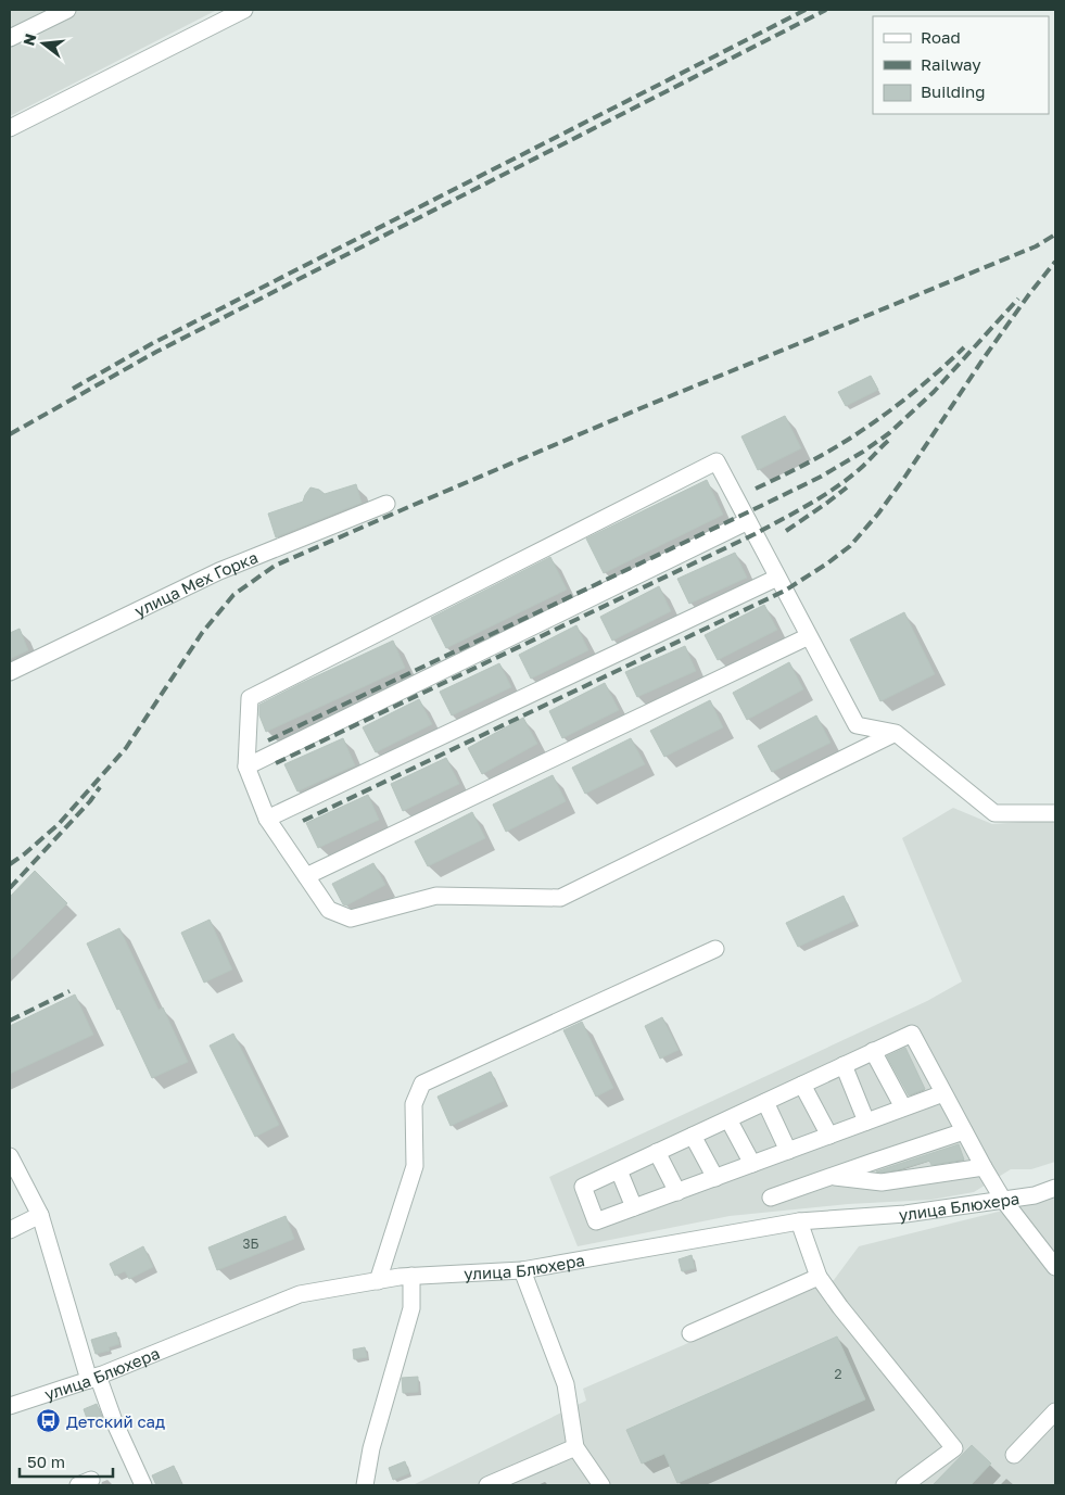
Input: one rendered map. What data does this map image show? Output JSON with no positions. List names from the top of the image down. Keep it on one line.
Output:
{"streets":{"street":["улица Мех Горка","улица Блюхера"]},"places":{"bus stop":["Детский сад"]},"house_numbers":["3Б","2"],"legend":["Road","Railway","Building"],"scale_bar":"50 m","north":"left"}
